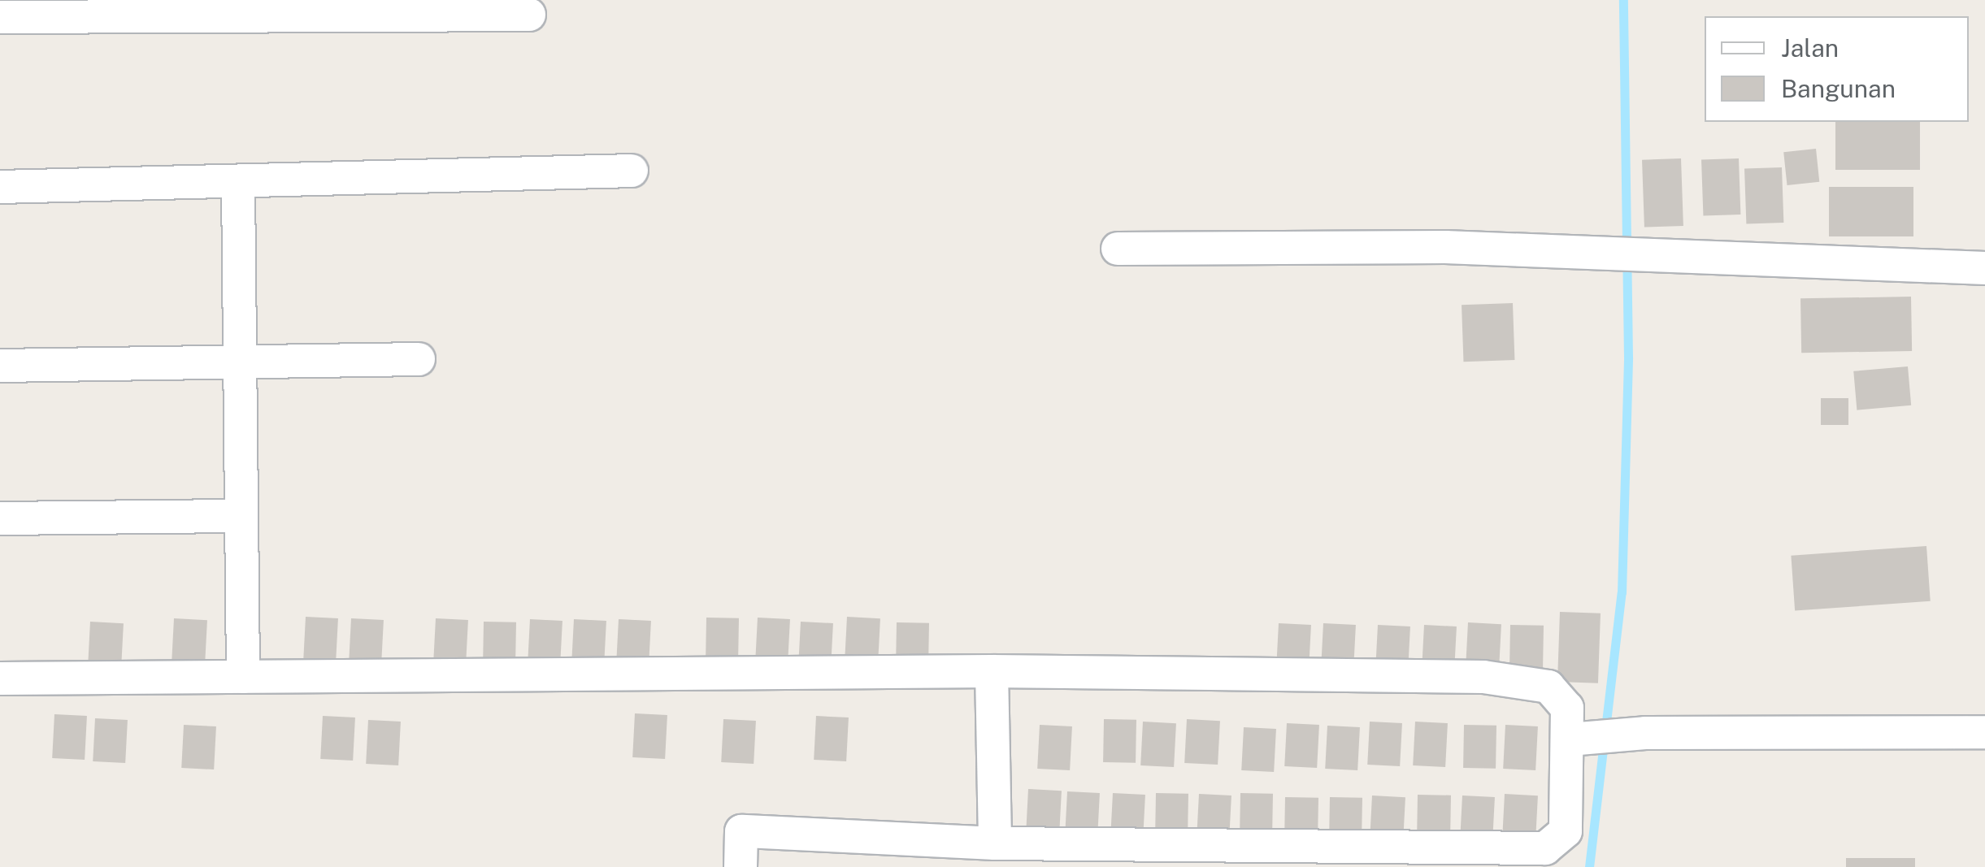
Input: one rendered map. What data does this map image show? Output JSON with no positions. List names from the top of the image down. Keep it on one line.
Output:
{"legend":["Jalan","Bangunan"]}
